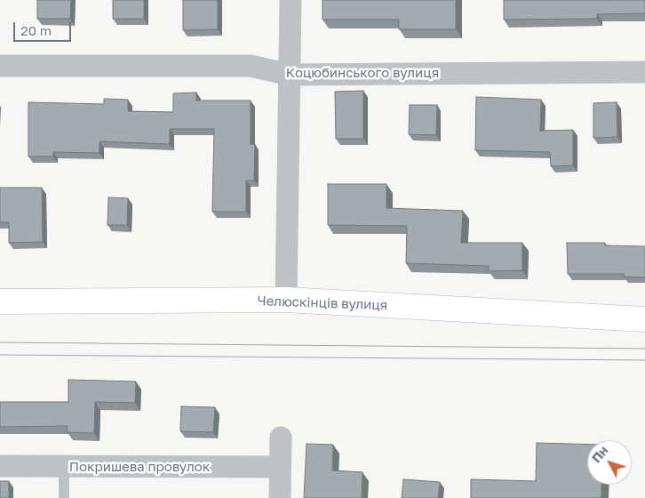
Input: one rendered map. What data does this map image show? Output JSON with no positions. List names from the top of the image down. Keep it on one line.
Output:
{"streets":{"main road":["Челюскінців вулиця"],"street":["Коцюбинського вулиця","Покришева провулок"]},"scale_bar":"20 m","north":"top left"}
